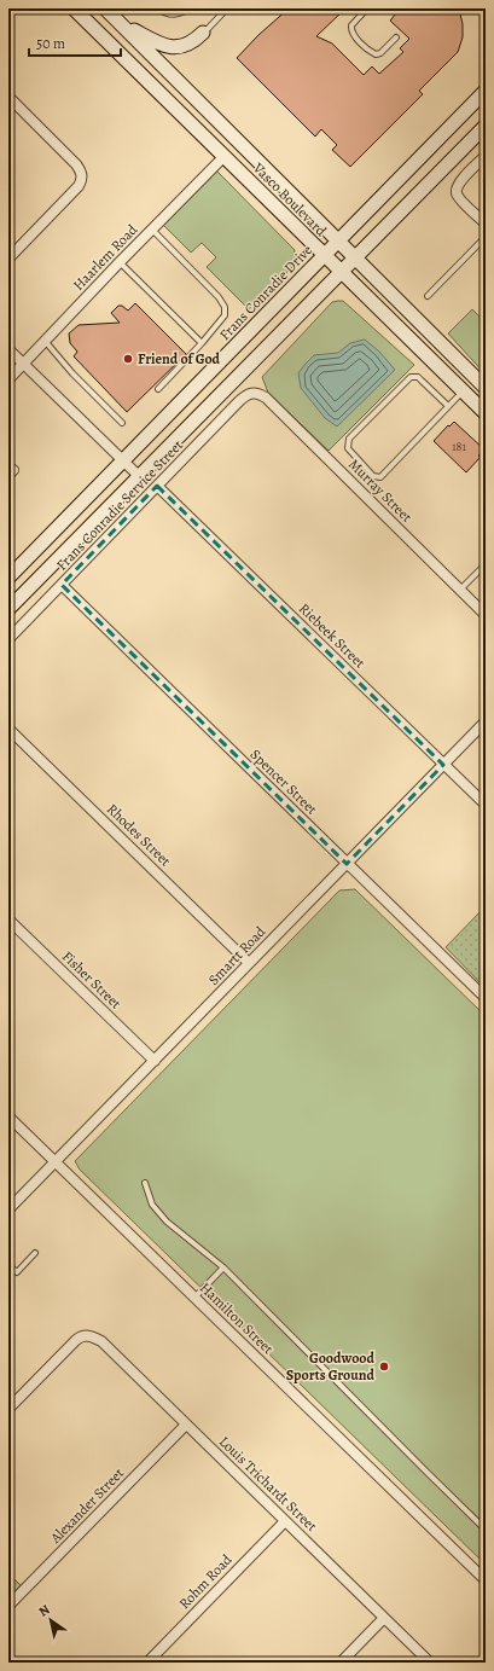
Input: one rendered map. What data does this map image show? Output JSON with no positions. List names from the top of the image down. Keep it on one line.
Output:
{"streets":{"main road":["Vasco Boulevard","Frans Conradie Drive"],"street":["Haarlem Road","Murray Street","Frans Conradie Service Street","Riebeek Street","Spencer Street","Rhodes Street","Smartt Road","Fisher Street","Hamilton Street","Louis Trichardt Street","Alexander Street","Rohm Road"]},"crossings":[["Vasco Boulevard","Haarlem Road"],["Vasco Boulevard","Frans Conradie Drive"],["Murray Street","Frans Conradie Service Street"],["Frans Conradie Service Street","Riebeek Street"],["Frans Conradie Service Street","Spencer Street"],["Riebeek Street","Smartt Road"],["Spencer Street","Smartt Road"],["Rhodes Street","Smartt Road"],["Smartt Road","Fisher Street"],["Smartt Road","Hamilton Street"],["Louis Trichardt Street","Alexander Street"],["Louis Trichardt Street","Rohm Road"]],"places":["Friend of God","Goodwood Sports Ground"],"house_numbers":["181"],"scale_bar":"50 m","north":"top left"}
